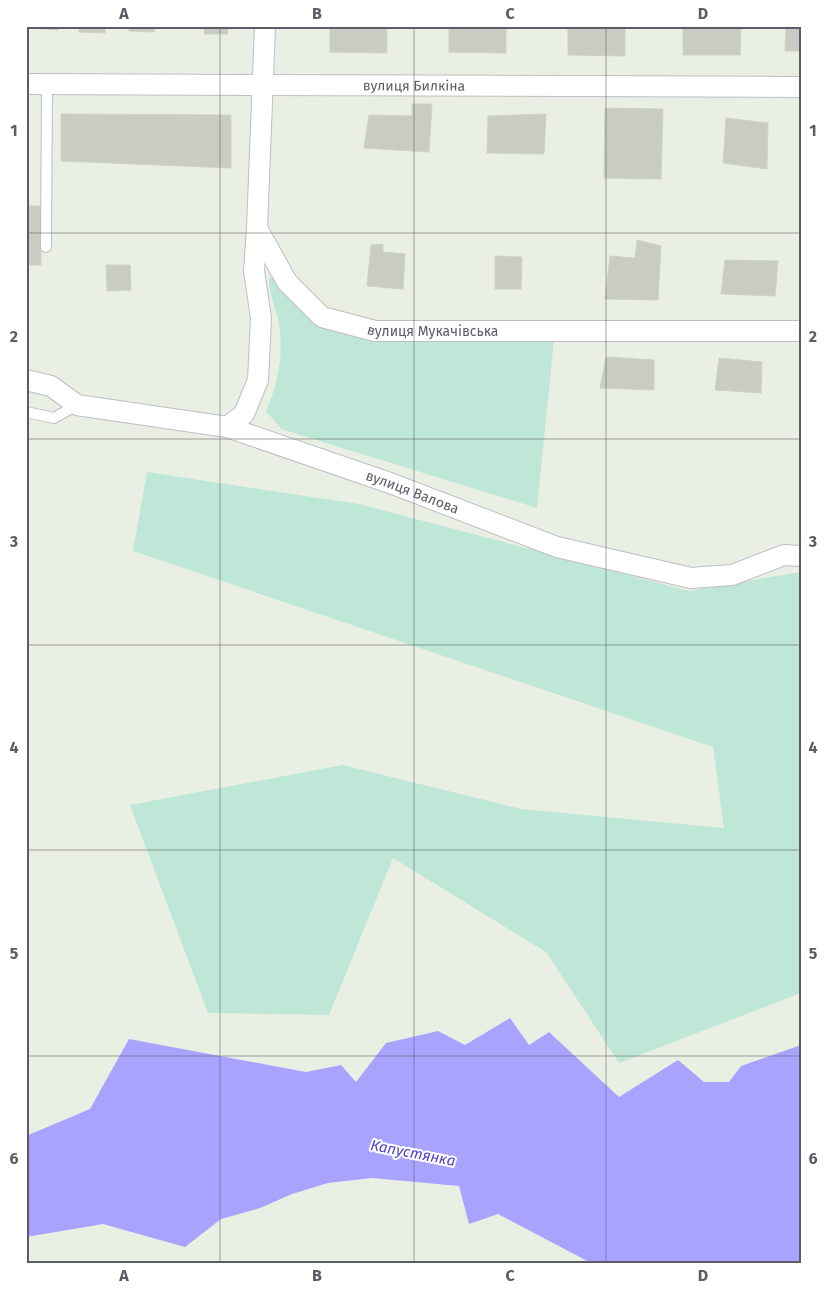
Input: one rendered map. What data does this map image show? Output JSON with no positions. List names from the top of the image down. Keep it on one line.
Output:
{"streets":{"street":["вулиця Билкіна","вулиця Мукачівська","вулиця Валова"]},"water":["Капустянка"],"grid":{"columns":["A","B","C","D"],"rows":["1","2","3","4","5","6"]}}
